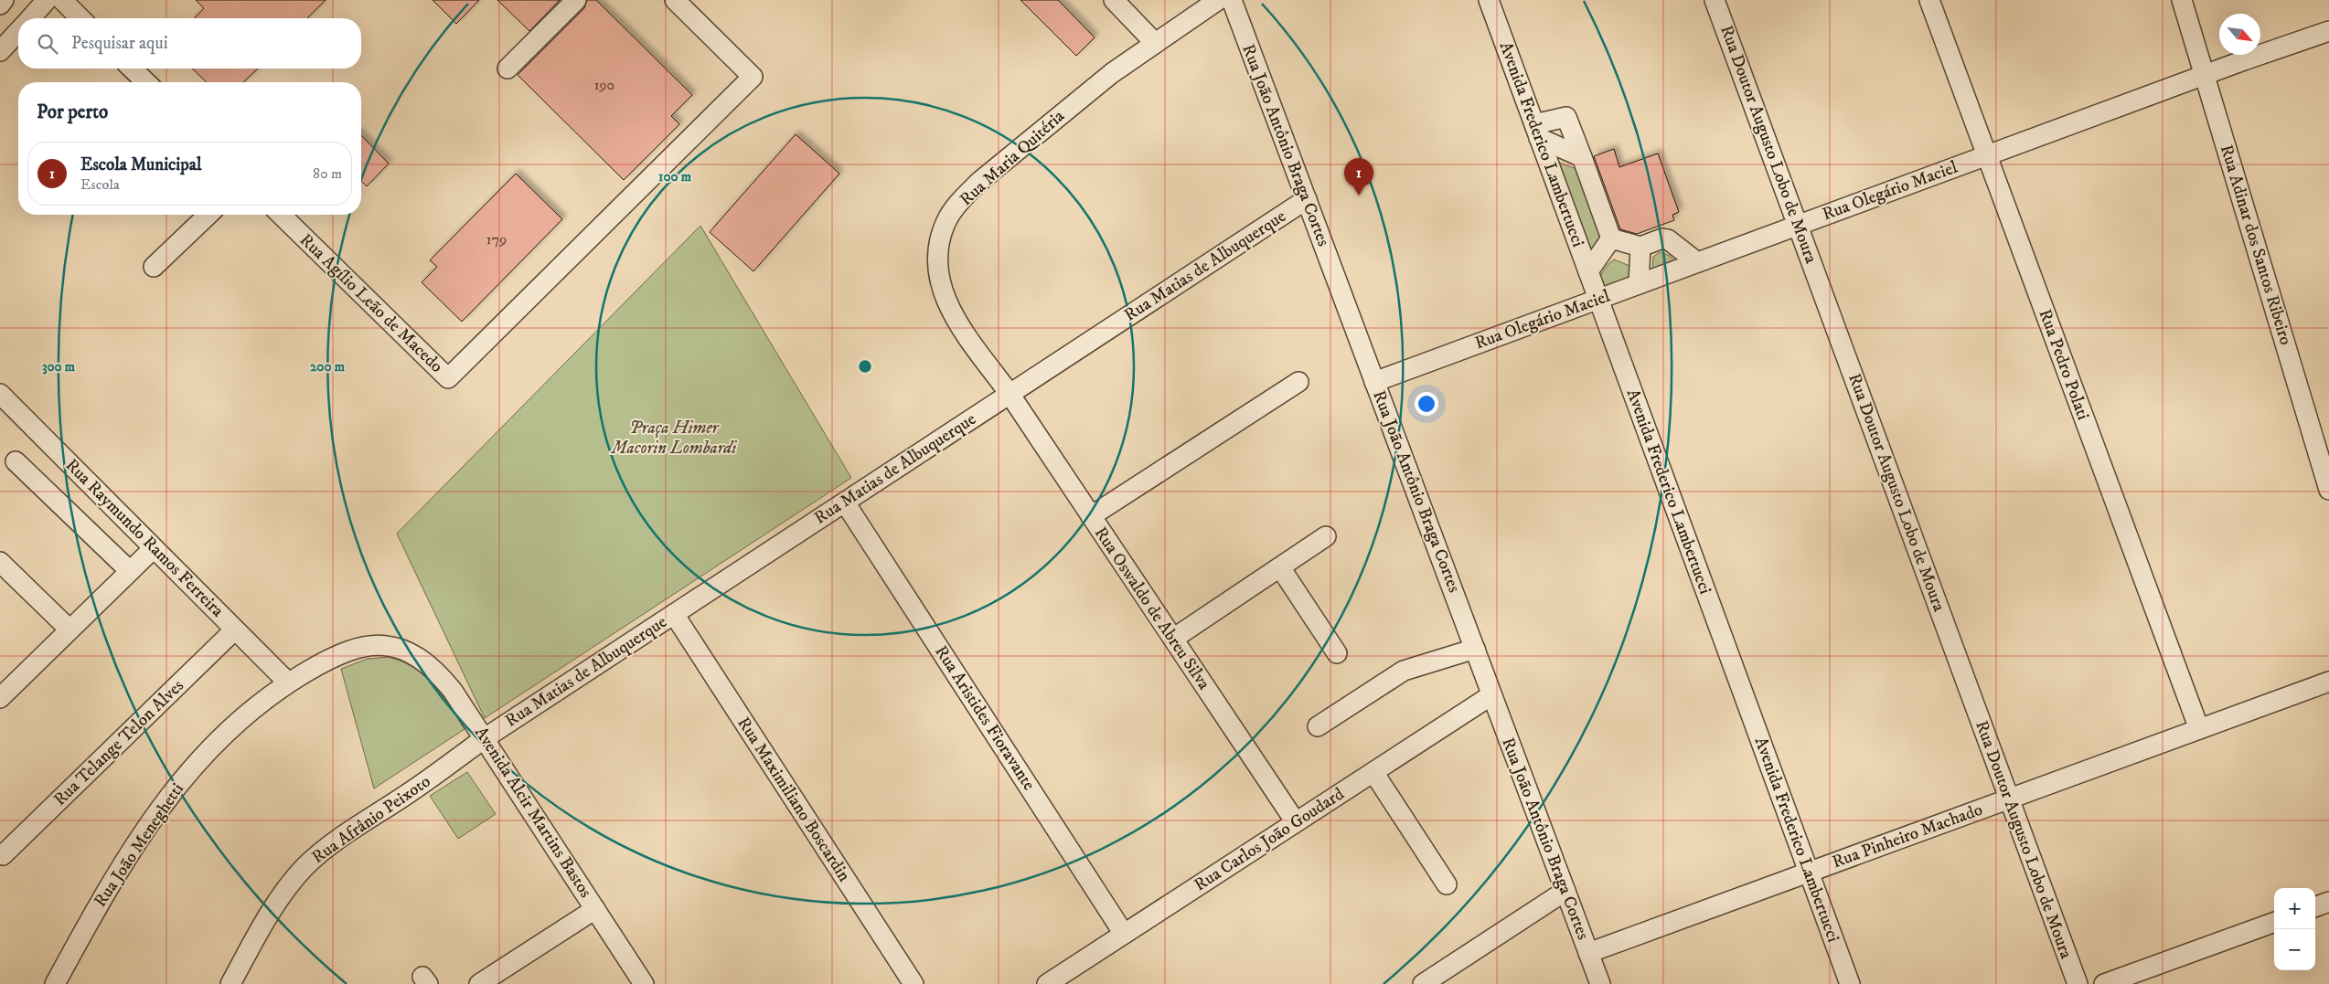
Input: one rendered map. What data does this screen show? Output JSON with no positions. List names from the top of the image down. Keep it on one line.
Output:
{"streets":{"street":["Avenida Frederico Lambertucci","Rua Doutor Augusto Lobo de Moura","Rua João Antônio Braga Cortes","Rua Maria Quitéria","Rua Olegário Maciel","Rua Adinar dos Santos Ribeiro","Rua Matias de Albuquerque","Rua Agílio Leão de Macedo","Rua Pedro Polati","Rua Raymundo Ramos Ferreira","Rua Oswaldo de Abreu Silva","Rua Aristides Fioravante","Rua Telange Telon Alves","Rua Maximiliano Boscardin","Avenida Alcir Martins Bastos","Rua Afrânio Peixoto","Rua Pinheiro Machado","Rua Carlos João Goudard","Rua João Meneghetti"]},"crossings":[["Avenida Frederico Lambertucci","Rua Olegário Maciel"],["Avenida Frederico Lambertucci","Rua Pinheiro Machado"],["Rua Doutor Augusto Lobo de Moura","Rua Olegário Maciel"],["Rua Doutor Augusto Lobo de Moura","Rua Pinheiro Machado"],["Rua João Antônio Braga Cortes","Rua Olegário Maciel"],["Rua João Antônio Braga Cortes","Rua Matias de Albuquerque"],["Rua João Antônio Braga Cortes","Rua Pinheiro Machado"],["Rua João Antônio Braga Cortes","Rua Carlos João Goudard"],["Rua Maria Quitéria","Rua Matias de Albuquerque"],["Rua Maria Quitéria","Rua Oswaldo de Abreu Silva"],["Rua Olegário Maciel","Rua Adinar dos Santos Ribeiro"],["Rua Olegário Maciel","Rua Pedro Polati"],["Rua Matias de Albuquerque","Rua Oswaldo de Abreu Silva"],["Rua Matias de Albuquerque","Rua Aristides Fioravante"],["Rua Matias de Albuquerque","Rua Maximiliano Boscardin"],["Rua Matias de Albuquerque","Avenida Alcir Martins Bastos"],["Rua Matias de Albuquerque","Rua Afrânio Peixoto"],["Rua Pedro Polati","Rua Pinheiro Machado"],["Rua Raymundo Ramos Ferreira","Rua Telange Telon Alves"],["Rua Raymundo Ramos Ferreira","Rua João Meneghetti"],["Rua Oswaldo de Abreu Silva","Rua Carlos João Goudard"],["Rua Aristides Fioravante","Rua Carlos João Goudard"],["Avenida Alcir Martins Bastos","Rua Afrânio Peixoto"],["Avenida Alcir Martins Bastos","Rua João Meneghetti"]],"parks":["Praça Himer Macorin Lombardi"],"house_numbers":["190","179"],"north":"bottom right","page":{"search":"Pesquisar aqui","heading":"Por perto","list":[{"mark":"1","name":"Escola Municipal","note":"Escola","value":"80 m"}],"pins":"1","map_buttons":["+","−"]},"rings":["100 m","200 m","300 m"]}
